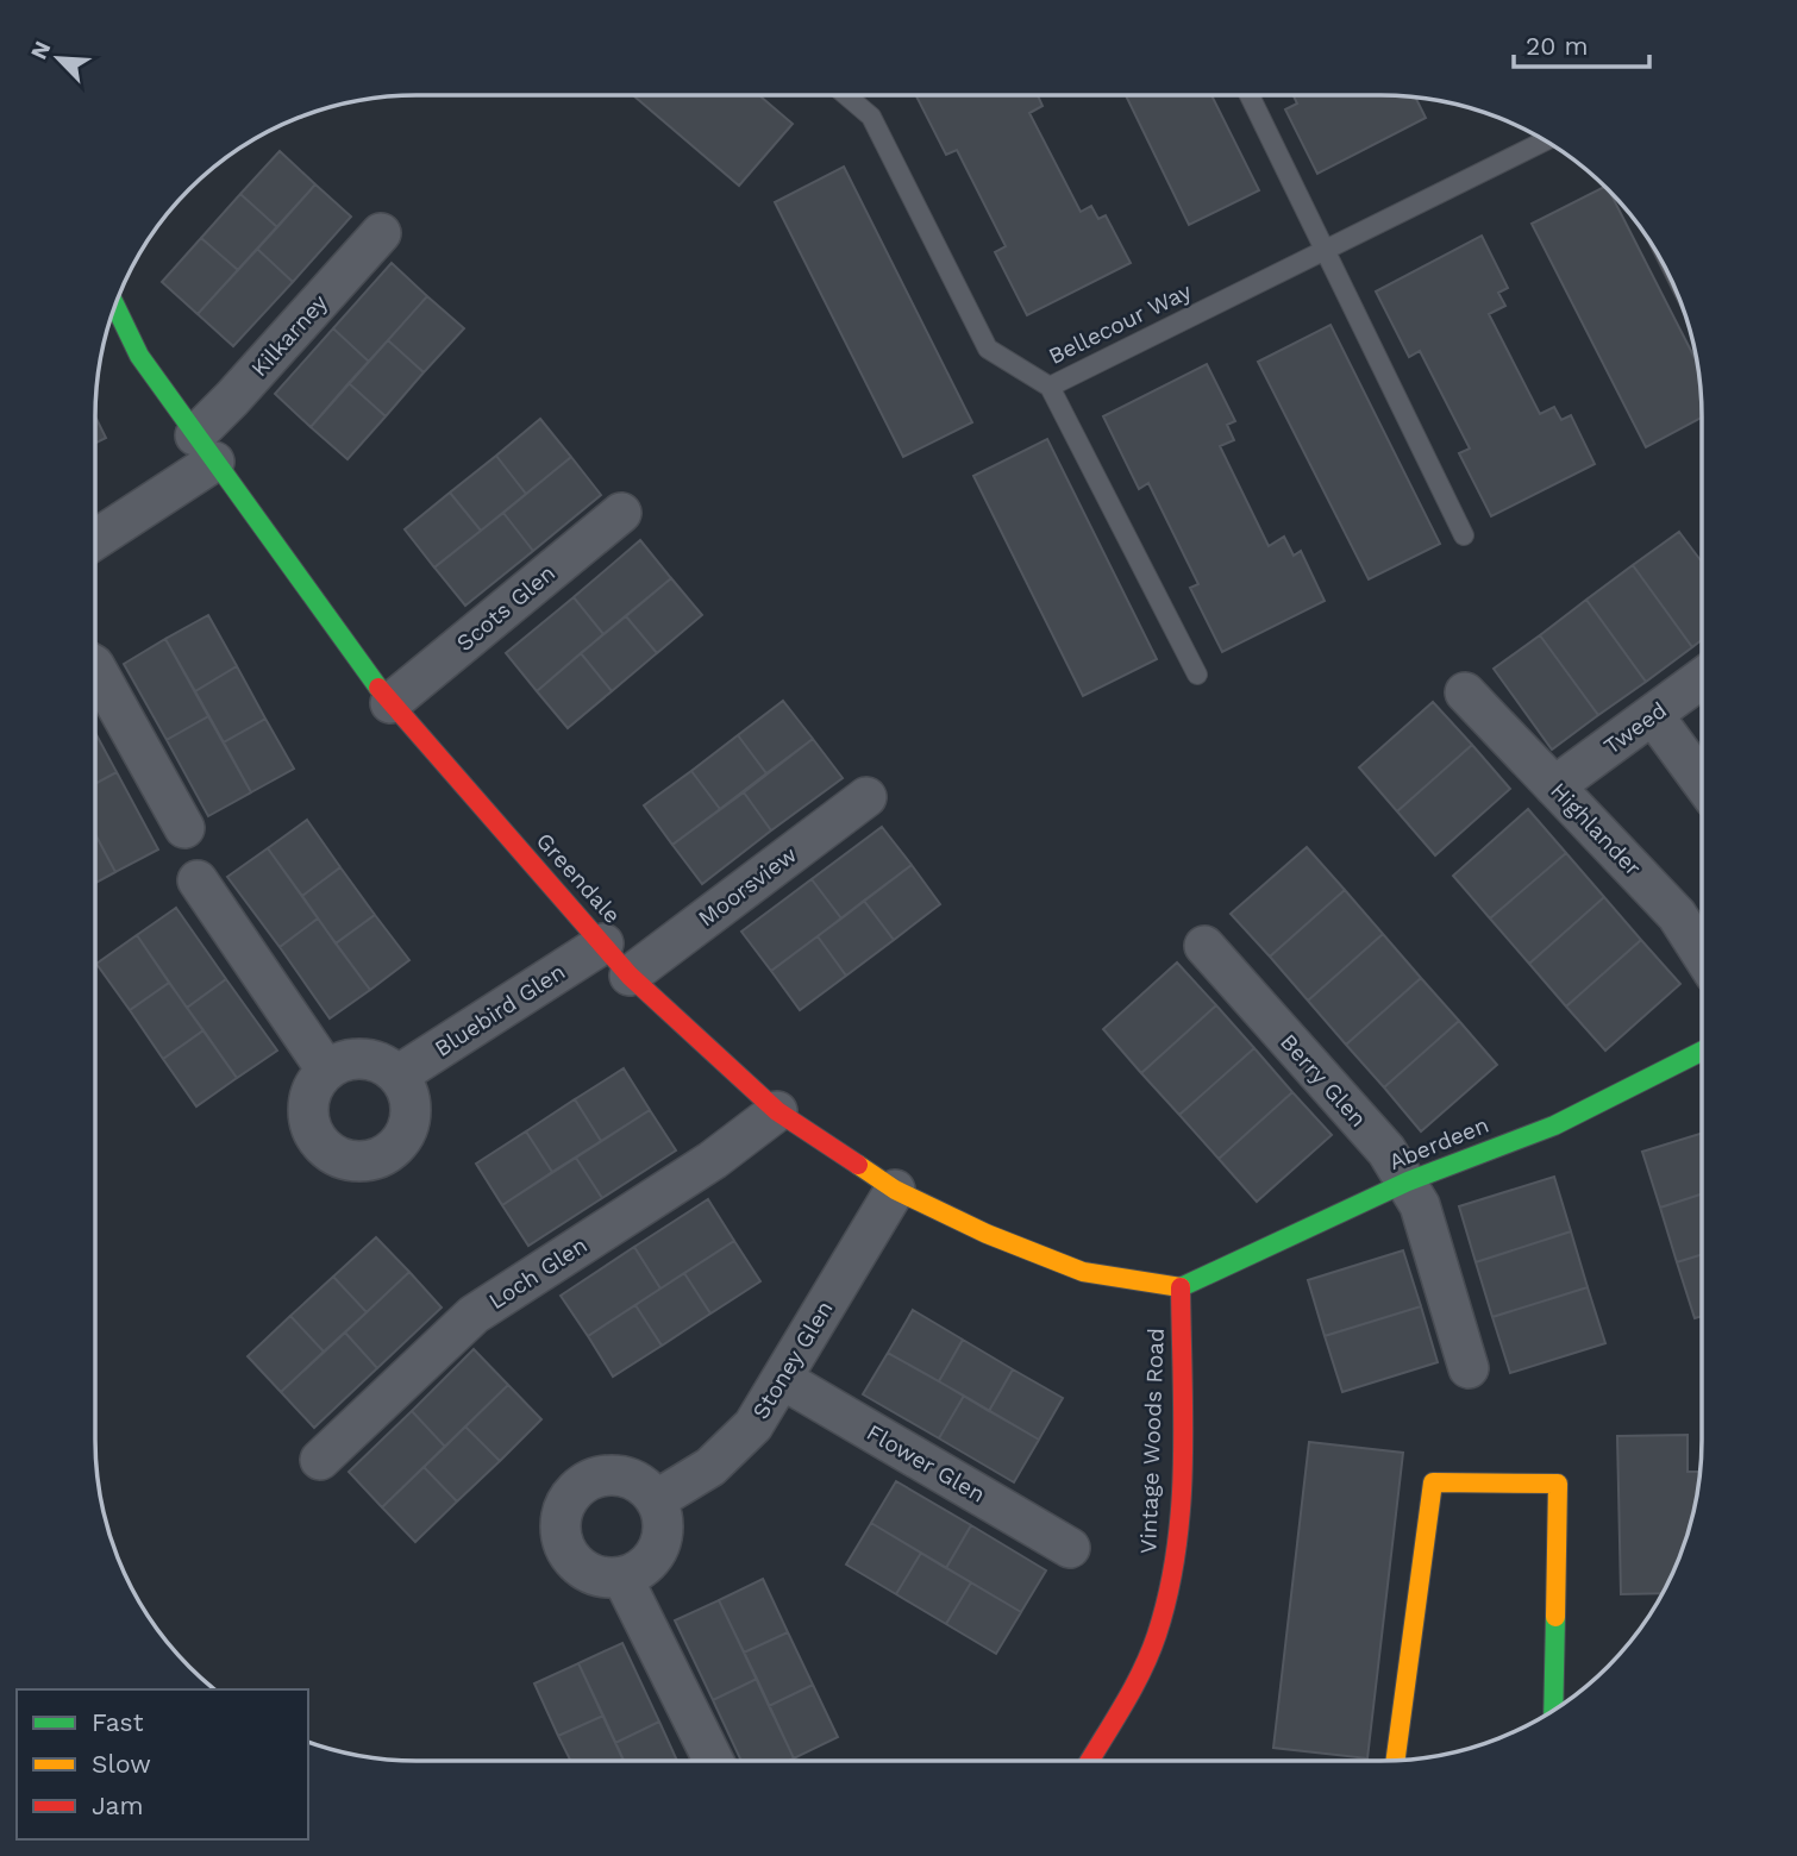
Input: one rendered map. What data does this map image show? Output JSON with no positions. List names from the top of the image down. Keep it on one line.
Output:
{"streets":{"street":["Kilkarney","Scots Glen","Tweed","Highlander","Greendale","Moorsview","Bluebird Glen","Berry Glen","Aberdeen","Loch Glen","Stoney Glen","Vintage Woods Road","Flower Glen"],"lane":["Bellecour Way"]},"crossings":[["Kilkarney","Greendale"],["Scots Glen","Greendale"],["Tweed","Highlander"],["Greendale","Moorsview"],["Greendale","Bluebird Glen"],["Greendale","Aberdeen"],["Greendale","Loch Glen"],["Greendale","Stoney Glen"],["Greendale","Vintage Woods Road"],["Berry Glen","Aberdeen"],["Aberdeen","Vintage Woods Road"],["Stoney Glen","Flower Glen"]],"legend":["Fast","Slow","Jam"],"scale_bar":"20 m","north":"top left"}
